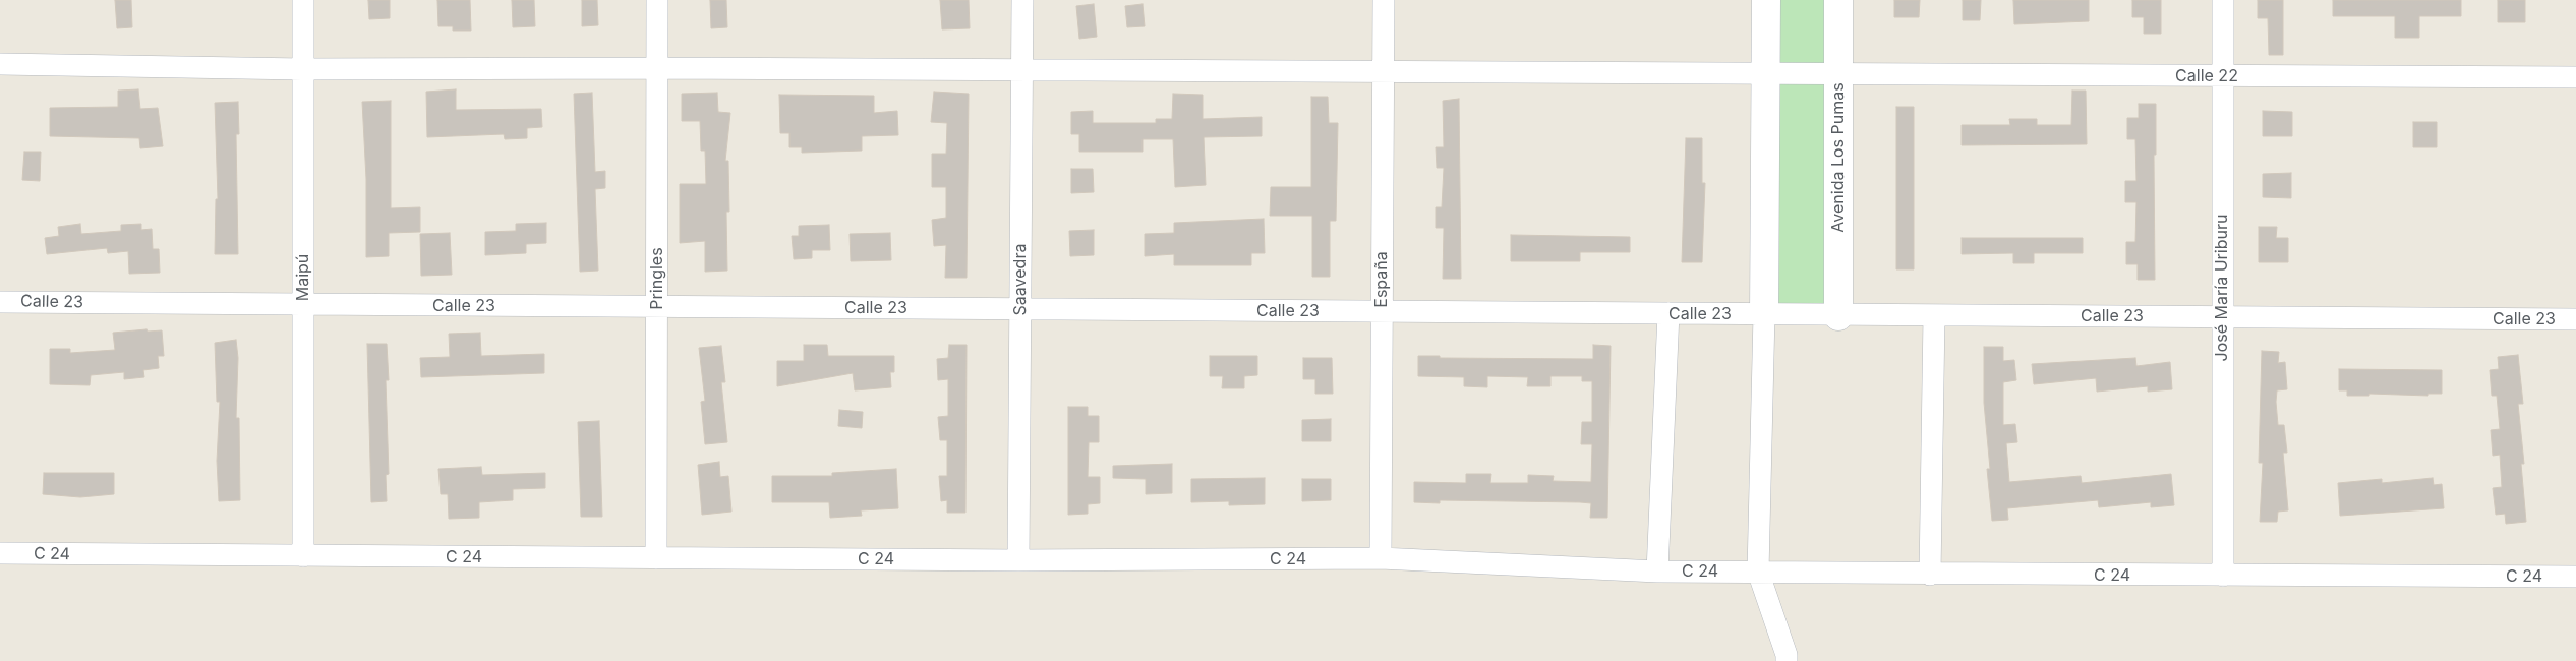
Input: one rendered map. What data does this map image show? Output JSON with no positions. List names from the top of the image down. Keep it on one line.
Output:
{"streets":{"main road":["Avenida Los Pumas"],"street":["Calle 22","Maipú","Pringles","Saavedra","España","José María Uriburu","Calle 23","C 24"]},"crossings":[["Calle 22","Avenida Los Pumas"],["Calle 22","Maipú"],["Calle 22","Pringles"],["Calle 22","Saavedra"],["Calle 22","España"],["Calle 22","José María Uriburu"],["Avenida Los Pumas","Calle 23"],["Maipú","Calle 23"],["Maipú","C 24"],["Pringles","Calle 23"],["Pringles","C 24"],["Saavedra","Calle 23"],["Saavedra","C 24"],["España","Calle 23"],["España","C 24"],["José María Uriburu","Calle 23"],["José María Uriburu","C 24"]]}
